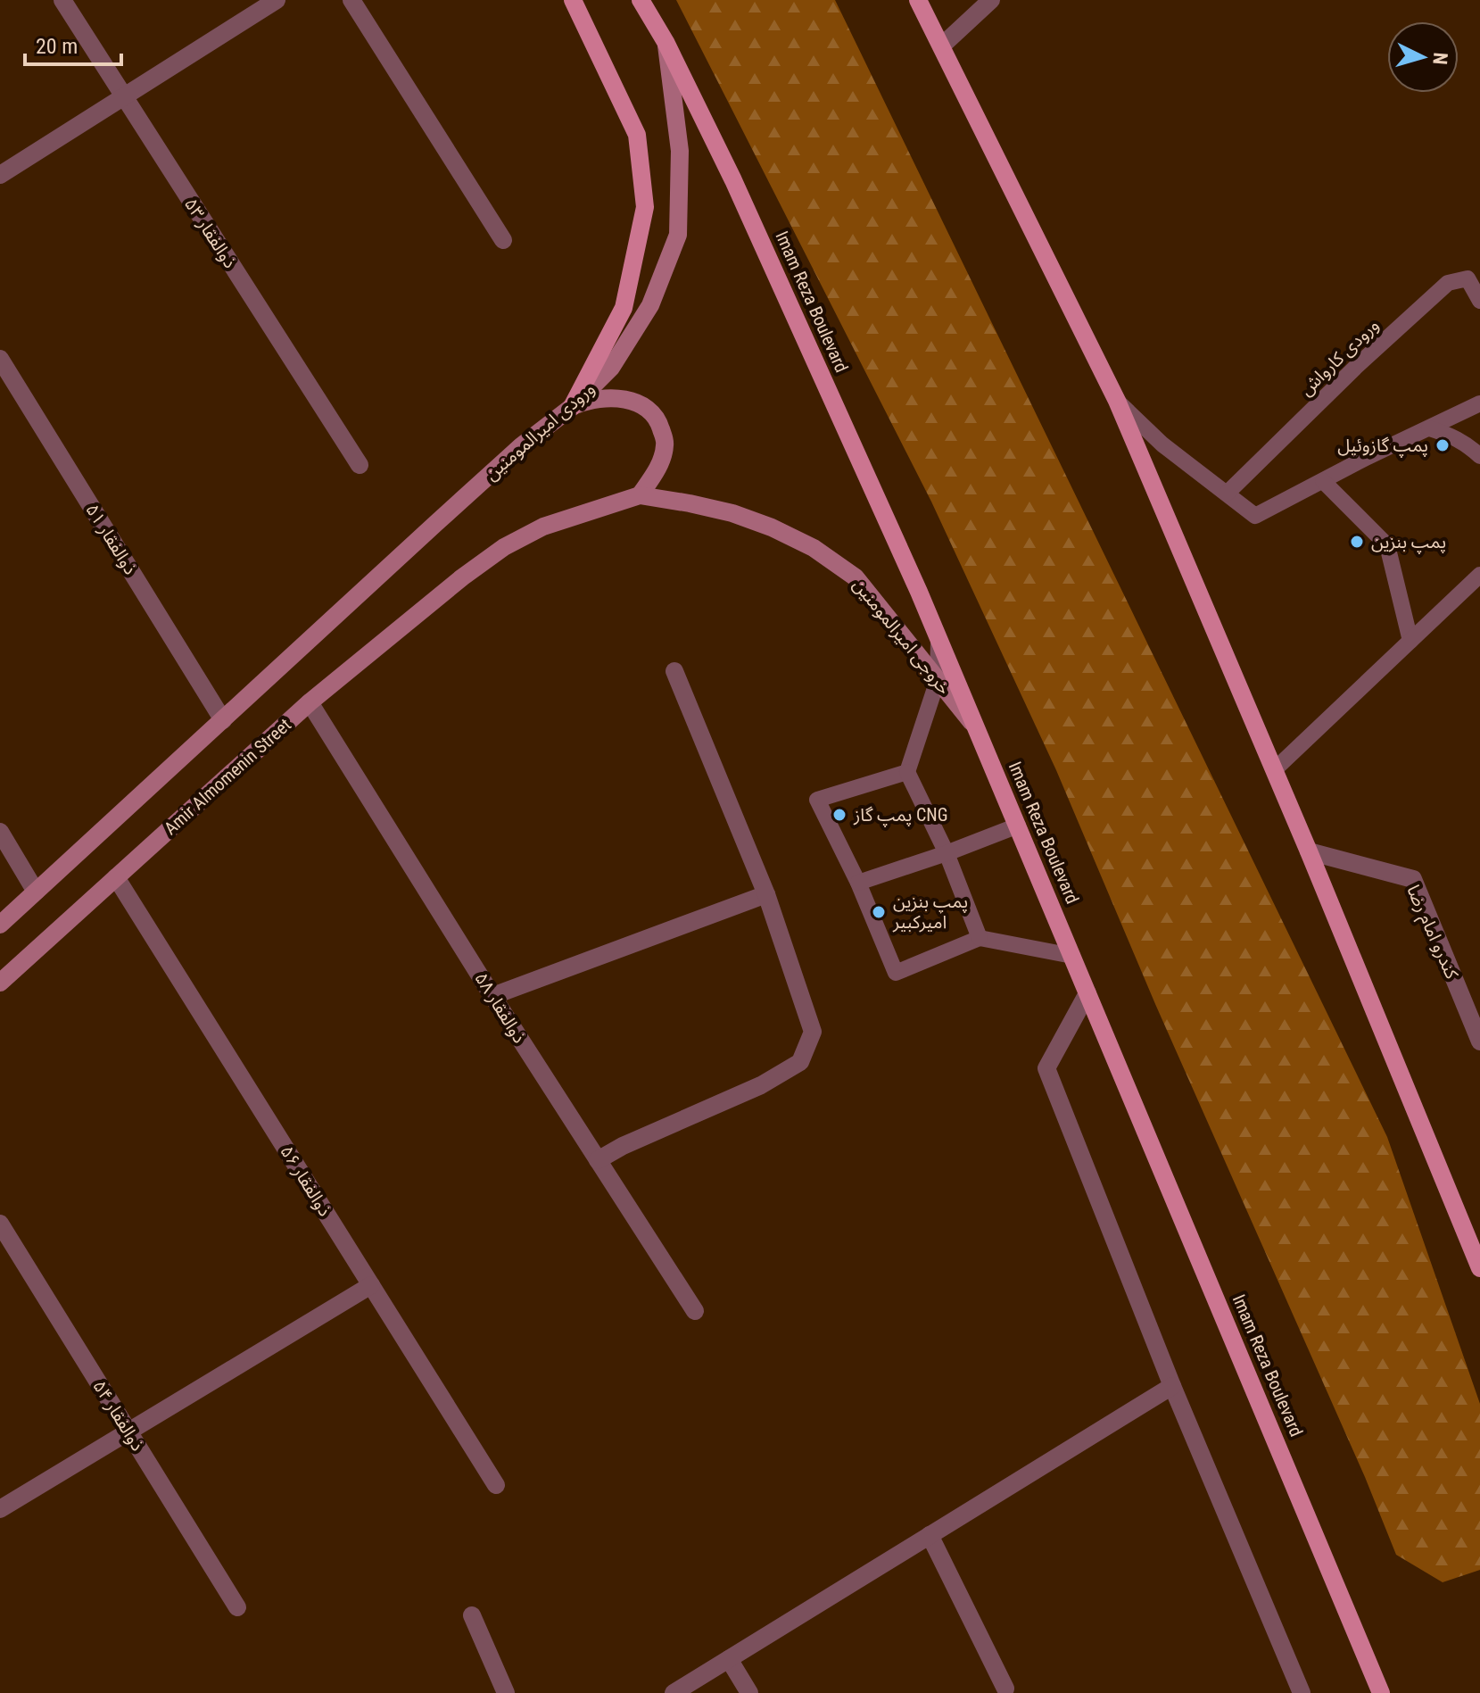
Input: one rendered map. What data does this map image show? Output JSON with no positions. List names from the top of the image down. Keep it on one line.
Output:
{"streets":{"main road":["Imam Reza Boulevard","ورودی امیرالمومنین","خروجی امیرالمومنین","Amir Almomenin Street"],"street":["ذوالفقار ۵۳","ذوالفقار ۵۱","کندرو امام رضا","ذوالفقار ۵۸","ذوالفقار ۵۶","ذوالفقار ۵۴"],"lane":["ورودی کارواش"]},"crossings":[["Imam Reza Boulevard","ورودی امیرالمومنین"],["Imam Reza Boulevard","خروجی امیرالمومنین"],["ورودی امیرالمومنین","ذوالفقار ۵۱"],["خروجی امیرالمومنین","Amir Almomenin Street"],["Amir Almomenin Street","ذوالفقار ۵۸"],["Amir Almomenin Street","ذوالفقار ۵۶"]],"places":["پمپ گازوئیل","پمپ بنزین","پمپ گاز CNG","پمپ بنزین امیرکبیر"],"scale_bar":"20 m","north":"right"}
